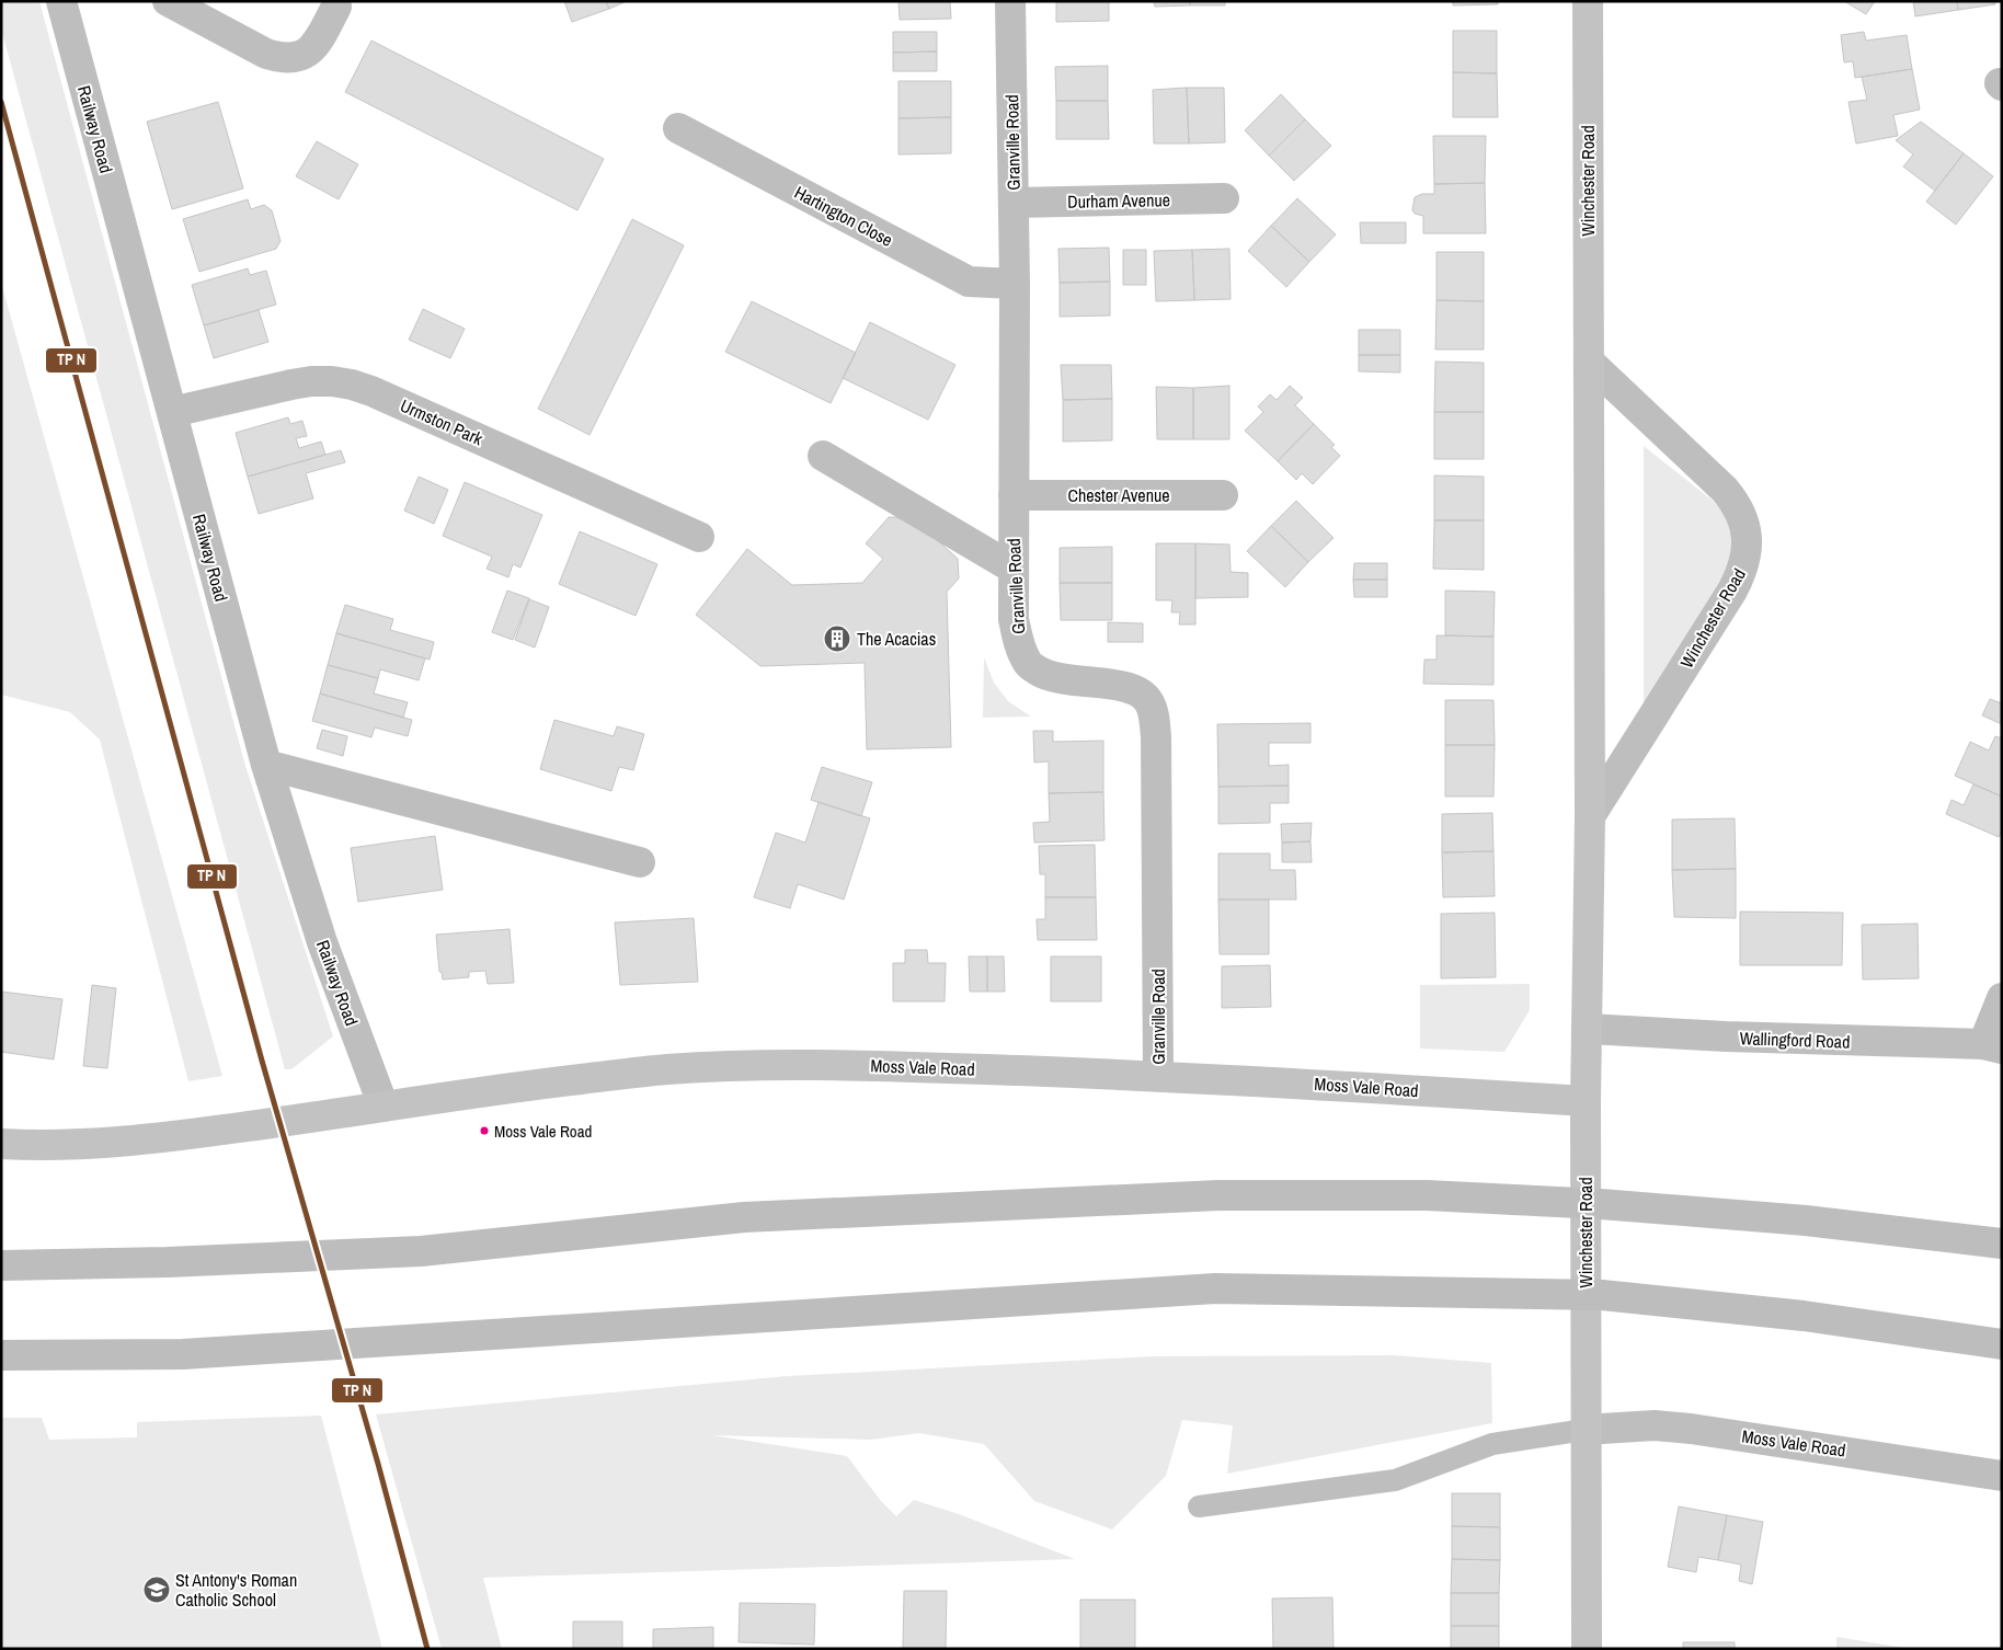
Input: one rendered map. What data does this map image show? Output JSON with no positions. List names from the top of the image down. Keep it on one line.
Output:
{"streets":{"street":["Railway Road","Granville Road","Winchester Road","Durham Avenue","Hartington Close","Urmston Park","Chester Avenue","Wallingford Road","Moss Vale Road"]},"crossings":[["Railway Road","Urmston Park"],["Railway Road","Moss Vale Road"],["Granville Road","Durham Avenue"],["Granville Road","Hartington Close"],["Granville Road","Chester Avenue"],["Granville Road","Moss Vale Road"],["Winchester Road","Wallingford Road"],["Winchester Road","Moss Vale Road"]],"places":{"building":["The Acacias"],"other":["Moss Vale Road"],"school or university":["St Antony's Roman Catholic School"]}}
